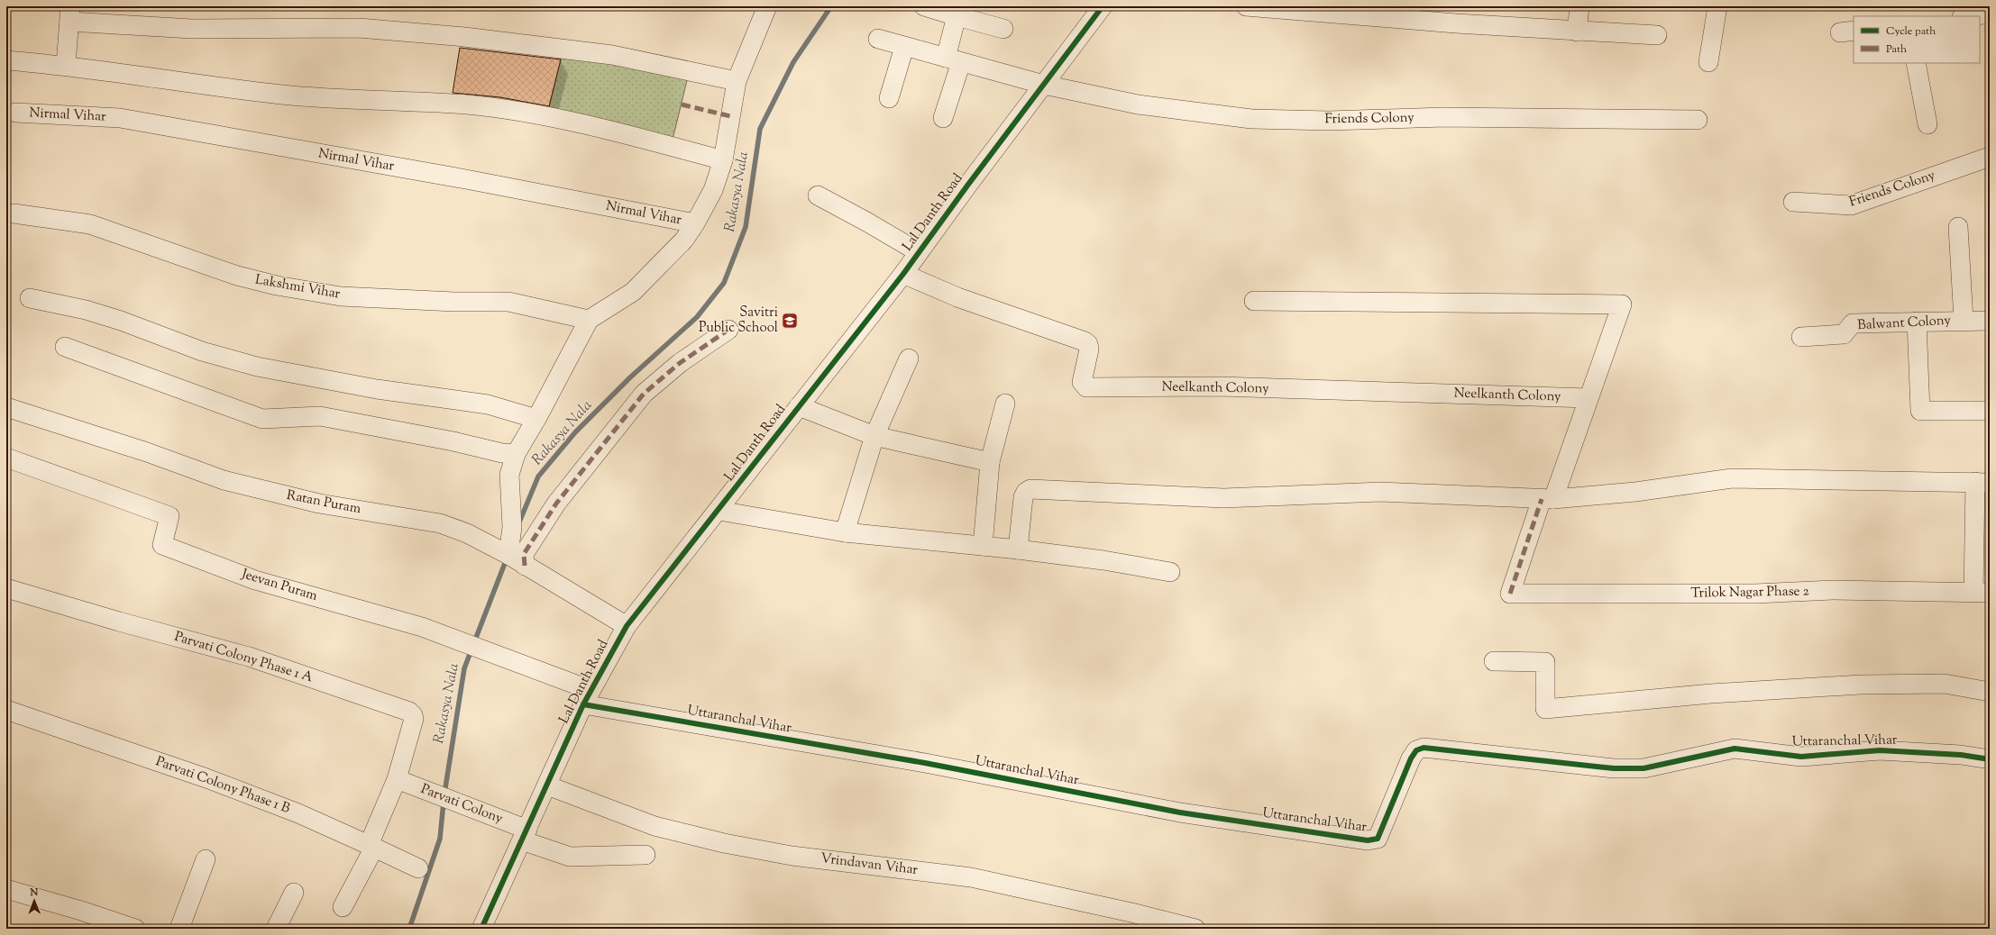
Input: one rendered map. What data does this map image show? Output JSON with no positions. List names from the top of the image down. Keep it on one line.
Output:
{"streets":{"street":["Nirmal Vihar","Friends Colony","Lal Danth Road","Lakshmi Vihar","Balwant Colony","Neelkanth Colony","Ratan Puram","Jeevan Puram","Trilok Nagar Phase 2","Parvati Colony Phase 1 A","Uttaranchal Vihar","Parvati Colony Phase 1 B","Parvati Colony","Vrindavan Vihar"]},"crossings":[["Friends Colony","Lal Danth Road"],["Lal Danth Road","Neelkanth Colony"],["Lal Danth Road","Ratan Puram"],["Lal Danth Road","Jeevan Puram"],["Lal Danth Road","Uttaranchal Vihar"],["Lal Danth Road","Parvati Colony"],["Lal Danth Road","Vrindavan Vihar"],["Jeevan Puram","Uttaranchal Vihar"],["Parvati Colony Phase 1 A","Parvati Colony"]],"water":["Rakasya Nala"],"places":{"school or university":["Savitri Public School"]},"legend":["Cycle path","Path"],"north":"top"}
